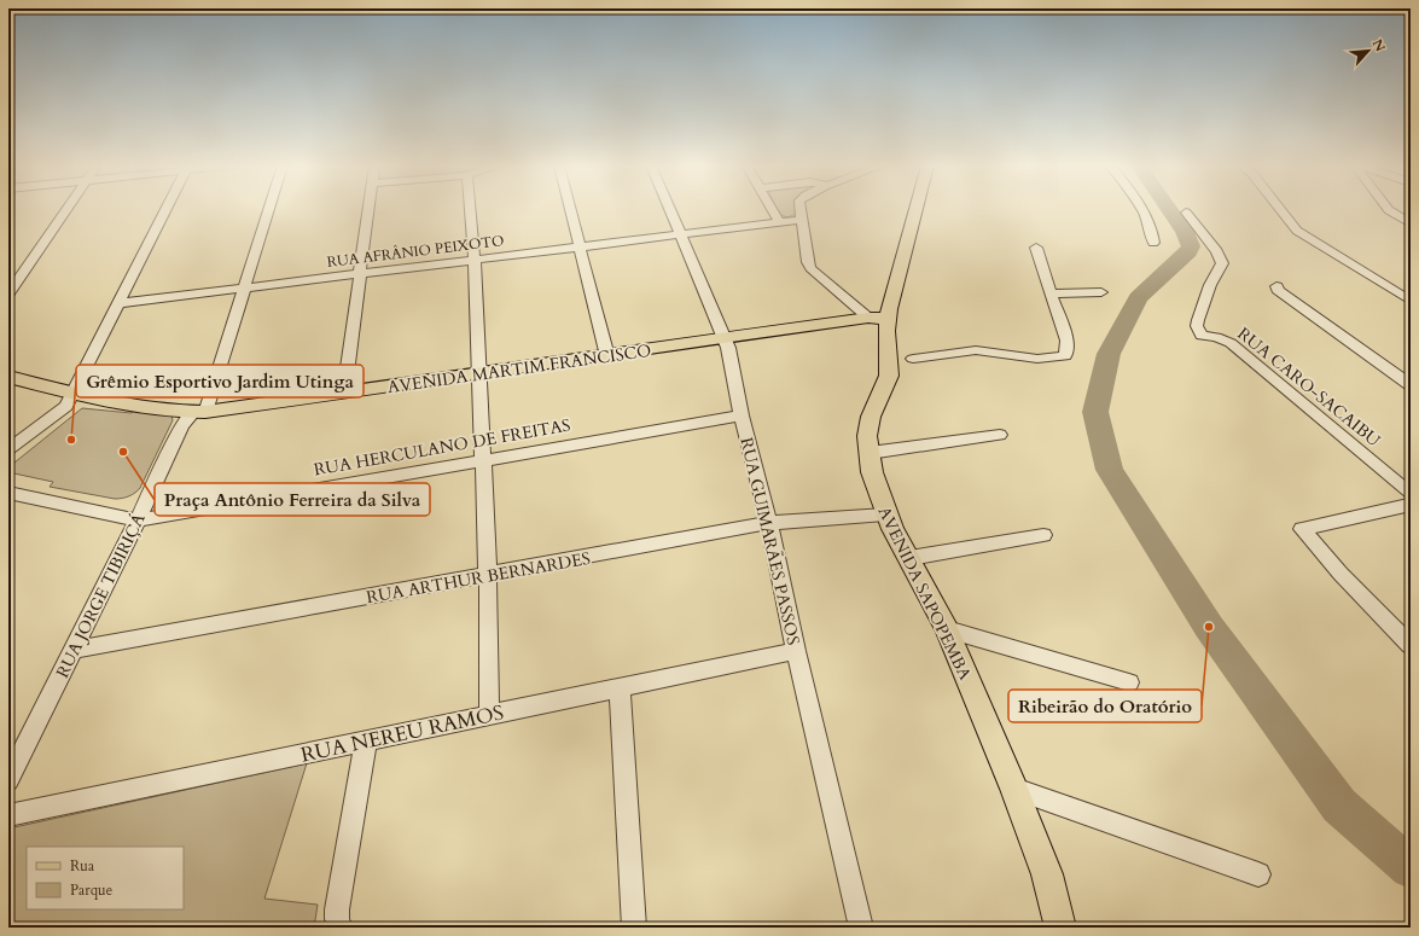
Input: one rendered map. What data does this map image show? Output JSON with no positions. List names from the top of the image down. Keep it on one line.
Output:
{"streets":{"main road":["AVENIDA MARTIM FRANCISCO","AVENIDA SAPOPEMBA"],"street":["RUA AFRÂNIO PEIXOTO","RUA CARO-SACAIBU","RUA HERCULANO DE FREITAS","RUA GUIMARÃES PASSOS","RUA ARTHUR BERNARDES","RUA JORGE TIBIRIÇÁ","RUA NEREU RAMOS"]},"crossings":[["RUA AFRÂNIO PEIXOTO","RUA GUIMARÃES PASSOS"],["RUA AFRÂNIO PEIXOTO","RUA JORGE TIBIRIÇÁ"],["AVENIDA MARTIM FRANCISCO","RUA GUIMARÃES PASSOS"],["AVENIDA MARTIM FRANCISCO","AVENIDA SAPOPEMBA"],["AVENIDA MARTIM FRANCISCO","RUA JORGE TIBIRIÇÁ"],["RUA HERCULANO DE FREITAS","RUA GUIMARÃES PASSOS"],["RUA HERCULANO DE FREITAS","RUA JORGE TIBIRIÇÁ"],["RUA GUIMARÃES PASSOS","RUA ARTHUR BERNARDES"],["RUA GUIMARÃES PASSOS","RUA NEREU RAMOS"],["RUA ARTHUR BERNARDES","AVENIDA SAPOPEMBA"],["RUA ARTHUR BERNARDES","RUA JORGE TIBIRIÇÁ"]],"places":["Grêmio Esportivo Jardim Utinga","Praça Antônio Ferreira da Silva","Ribeirão do Oratório"],"legend":["Rua","Parque"],"north":"top right"}
